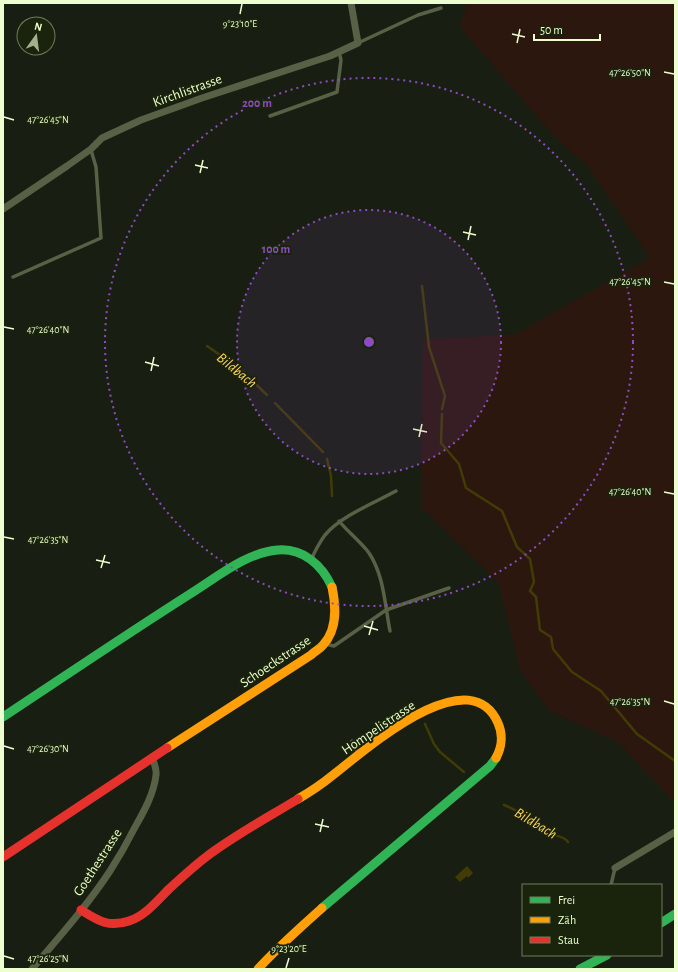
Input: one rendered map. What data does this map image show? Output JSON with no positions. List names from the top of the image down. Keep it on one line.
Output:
{"streets":{"street":["Kirchlistrasse","Schoeckstrasse","Hompelistrasse","Goethestrasse"]},"crossings":[["Schoeckstrasse","Goethestrasse"],["Hompelistrasse","Goethestrasse"]],"water":["Bildbach"],"legend":["Frei","Zäh","Stau"],"scale_bar":"50 m","north":"top","coordinates":["9°23'10\"E","47°26'50\"N","47°26'45\"N","47°26'40\"N","47°26'35\"N","47°26'30\"N","9°23'20\"E","47°26'25\"N"],"rings":["200 m","100 m"]}
